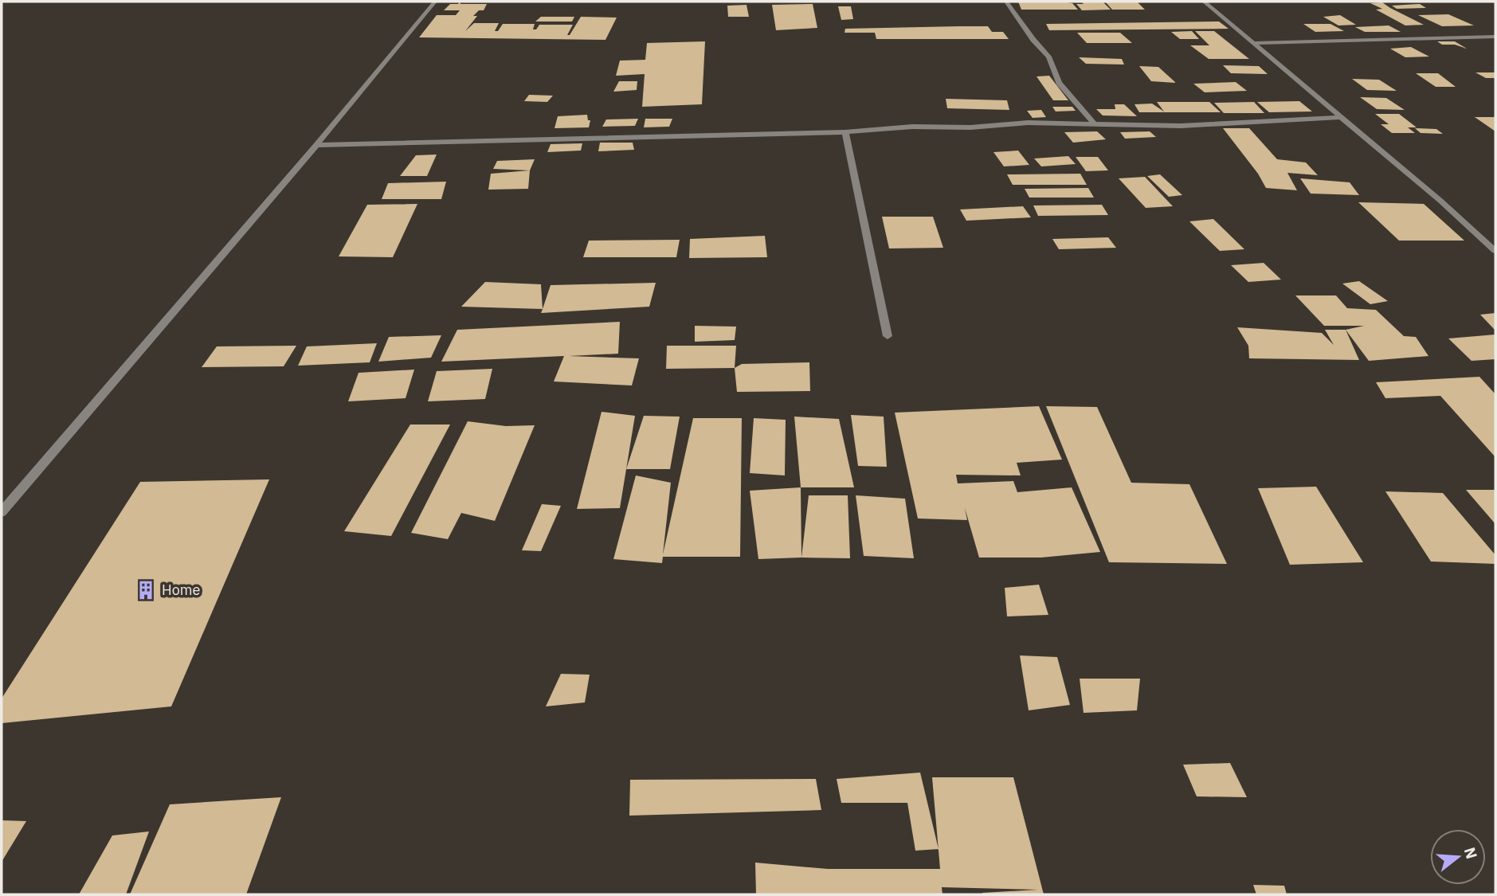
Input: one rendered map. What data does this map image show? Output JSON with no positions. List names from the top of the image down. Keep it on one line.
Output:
{"places":{"building":["Home"]},"north":"right"}
